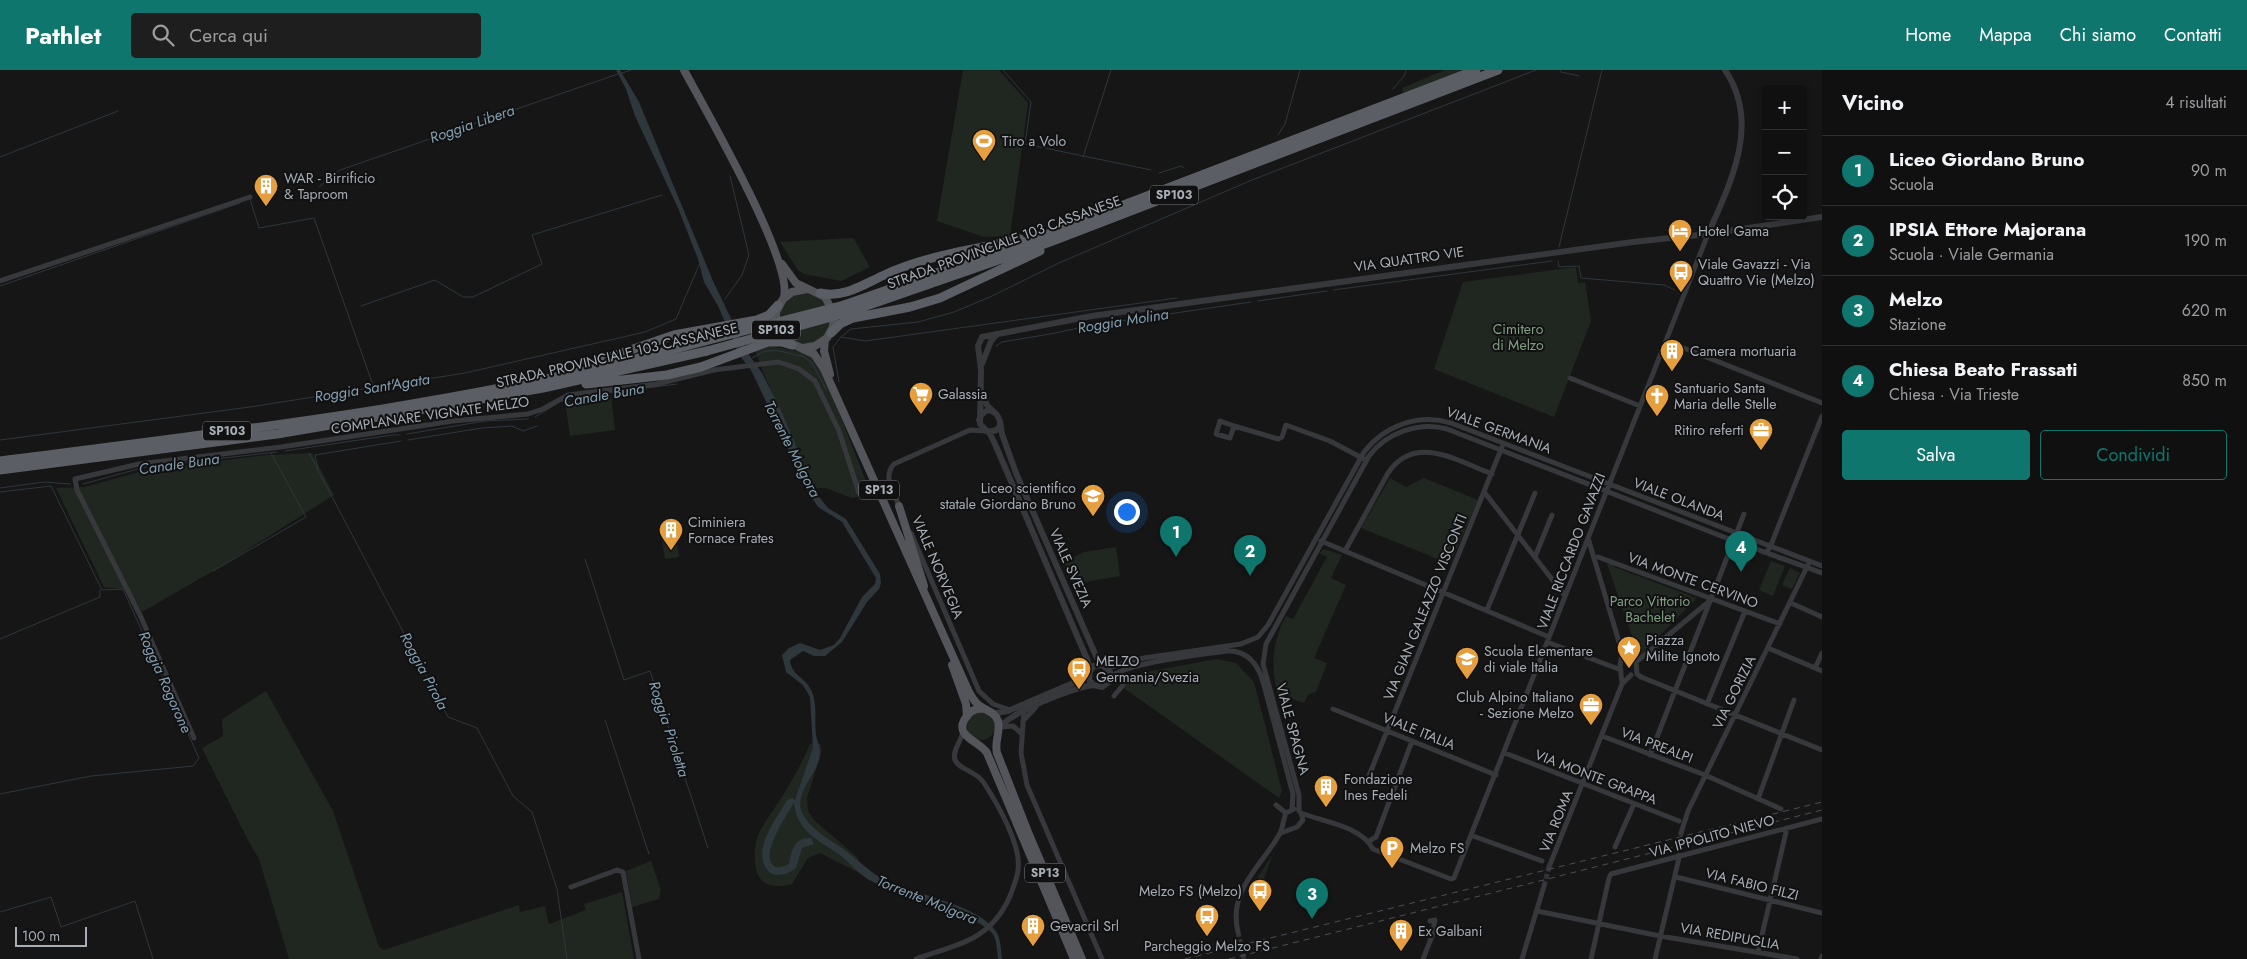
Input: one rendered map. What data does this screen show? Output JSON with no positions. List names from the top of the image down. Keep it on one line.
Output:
{"streets":{"highway":["SP103","STRADA PROVINCIALE 103 CASSANESE"],"main road":["SP13"],"street":["VIA QUATTRO VIE","COMPLANARE VIGNATE MELZO","VIALE GERMANIA","VIALE OLANDA","VIALE RICCARDO GAVAZZI","VIALE NORVEGIA","VIALE SVEZIA","VIA MONTE CERVINO","VIA GIAN GALEAZZO VISCONTI","VIA GORIZIA","VIALE SPAGNA","VIALE ITALIA","VIA PREALPI","VIA MONTE GRAPPA","VIA ROMA","VIA IPPOLITO NIEVO","VIA FABIO FILZI","VIA REDIPUGLIA"]},"crossings":[["SP103","STRADA PROVINCIALE 103 CASSANESE"],["SP103","SP13"],["VIA QUATTRO VIE","VIALE RICCARDO GAVAZZI"],["COMPLANARE VIGNATE MELZO","SP13"],["VIALE GERMANIA","VIALE OLANDA"],["VIALE GERMANIA","VIALE RICCARDO GAVAZZI"],["VIALE GERMANIA","VIA GIAN GALEAZZO VISCONTI"],["VIALE GERMANIA","VIALE SPAGNA"],["SP13","VIALE NORVEGIA"],["VIALE OLANDA","VIALE RICCARDO GAVAZZI"],["VIALE OLANDA","VIA GORIZIA"],["VIALE RICCARDO GAVAZZI","VIALE ITALIA"],["VIALE RICCARDO GAVAZZI","VIA MONTE GRAPPA"],["VIALE NORVEGIA","VIALE SVEZIA"],["VIA MONTE CERVINO","VIA GORIZIA"],["VIA GIAN GALEAZZO VISCONTI","VIALE ITALIA"],["VIA GORIZIA","VIA PREALPI"],["VIA PREALPI","VIA ROMA"],["VIA MONTE GRAPPA","VIA ROMA"],["VIA IPPOLITO NIEVO","VIA REDIPUGLIA"]],"water":["Roggia Libera","Roggia Molina","Roggia Sant'Agata","Canale Buna","Torrente Molgora","Roggia Pirola","Roggia Rogorone","Roggia Piroletta"],"parks":["Cimitero di Melzo","Parco Vittorio Bachelet"],"places":{"sports":["Tiro a Volo"],"building":["WAR - Birrificio & Taproom","Camera mortuaria","Ciminiera Fornace Frates","Fondazione Ines Fedeli","Gevacril Srl","Ex Galbani"],"hotel":["Hotel Gama"],"bus stop":["Viale Gavazzi - Via Quattro Vie (Melzo)","MELZO Germania/Svezia","Melzo FS (Melzo)","Parcheggio Melzo FS"],"supermarket":["Galassia"],"church":["Santuario Santa Maria delle Stelle"],"office":["Ritiro referti","Club Alpino Italiano - Sezione Melzo"],"school or university":["Liceo scientifico statale Giordano Bruno","Scuola Elementare di viale Italia"],"place":["Piazza Milite Ignoto"],"parking":["Melzo FS"]},"scale_bar":"100 m","page":{"header":"Pathlet","search":"Cerca qui","nav":["Home","Mappa","Chi siamo","Contatti"],"heading":["Vicino","4 risultati"],"map_buttons":["+","−"],"list":[{"mark":"1","name":"Liceo Giordano Bruno","note":"Scuola","value":"90 m"},{"mark":"2","name":"IPSIA Ettore Majorana","note":"Scuola · Viale Germania","value":"190 m"},{"mark":"3","name":"Melzo","note":"Stazione","value":"620 m"},{"mark":"4","name":"Chiesa Beato Frassati","note":"Chiesa · Via Trieste","value":"850 m"}],"buttons":["Salva","Condividi"],"pins":["1","4","2","3"],"scale":"100 m"}}
